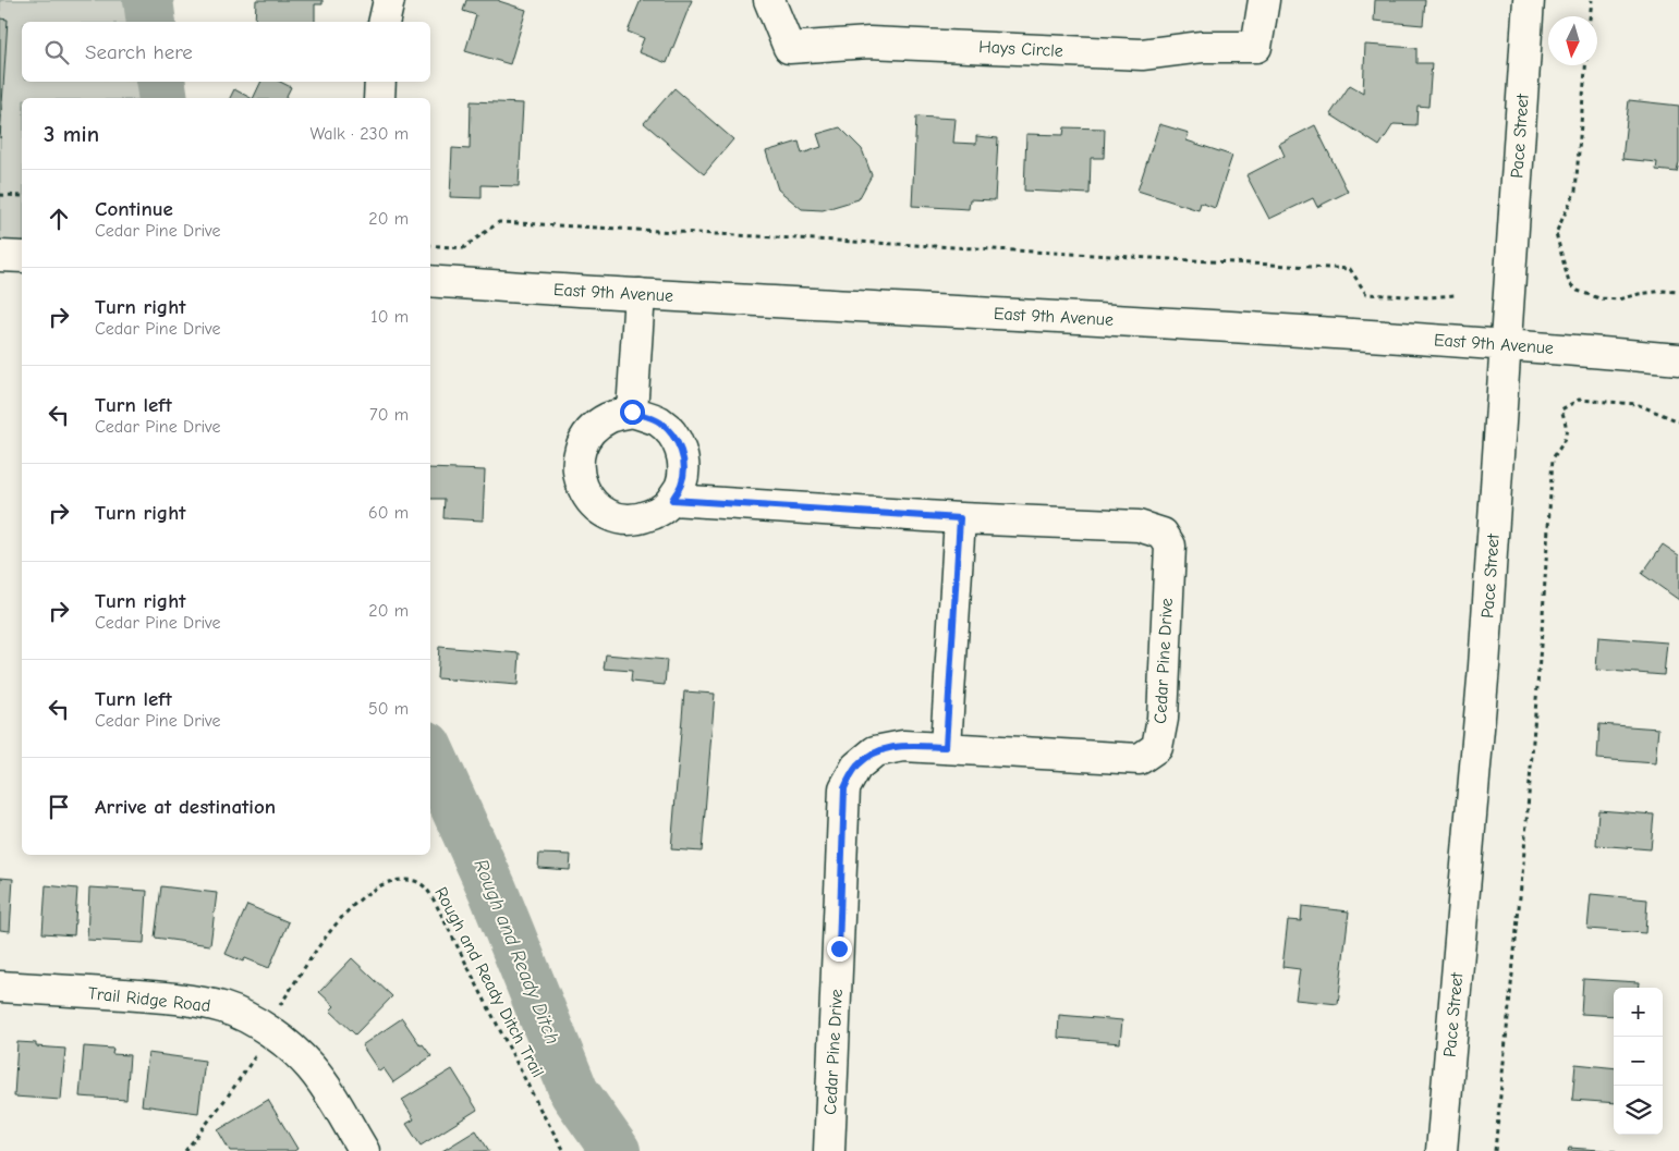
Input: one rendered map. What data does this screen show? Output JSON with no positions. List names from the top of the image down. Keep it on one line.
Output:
{"streets":{"street":["Hays Circle","Pace Street","East 9th Avenue","Cedar Pine Drive","Trail Ridge Road"],"path":["Rough and Ready Ditch Trail"]},"crossings":[["Pace Street","East 9th Avenue"],["Rough and Ready Ditch Trail","Trail Ridge Road"]],"water":["Rough and Ready Ditch"],"north":"bottom","page":{"search":"Search here","heading":["3 min","Walk · 230 m"],"list":[["Continue","Cedar Pine Drive","20 m"],["Turn right","Cedar Pine Drive","10 m"],["Turn left","Cedar Pine Drive","70 m"],["Turn right","60 m"],["Turn right","Cedar Pine Drive","20 m"],["Turn left","Cedar Pine Drive","50 m"],"Arrive at destination"],"map_buttons":["+","−"]}}
